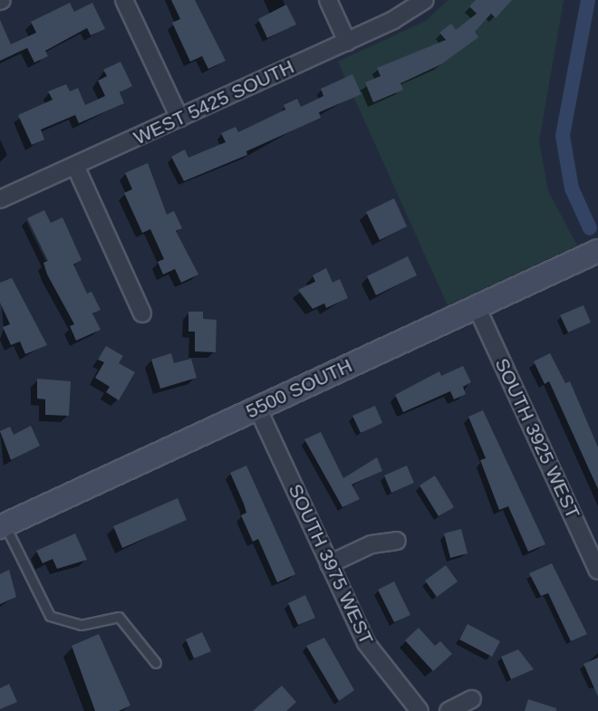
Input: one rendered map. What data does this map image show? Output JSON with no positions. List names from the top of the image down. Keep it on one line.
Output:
{"streets":{"main road":["5500 SOUTH"],"street":["WEST 5425 SOUTH","SOUTH 3925 WEST","SOUTH 3975 WEST"]},"crossings":[["5500 SOUTH","SOUTH 3925 WEST"],["5500 SOUTH","SOUTH 3975 WEST"]]}
